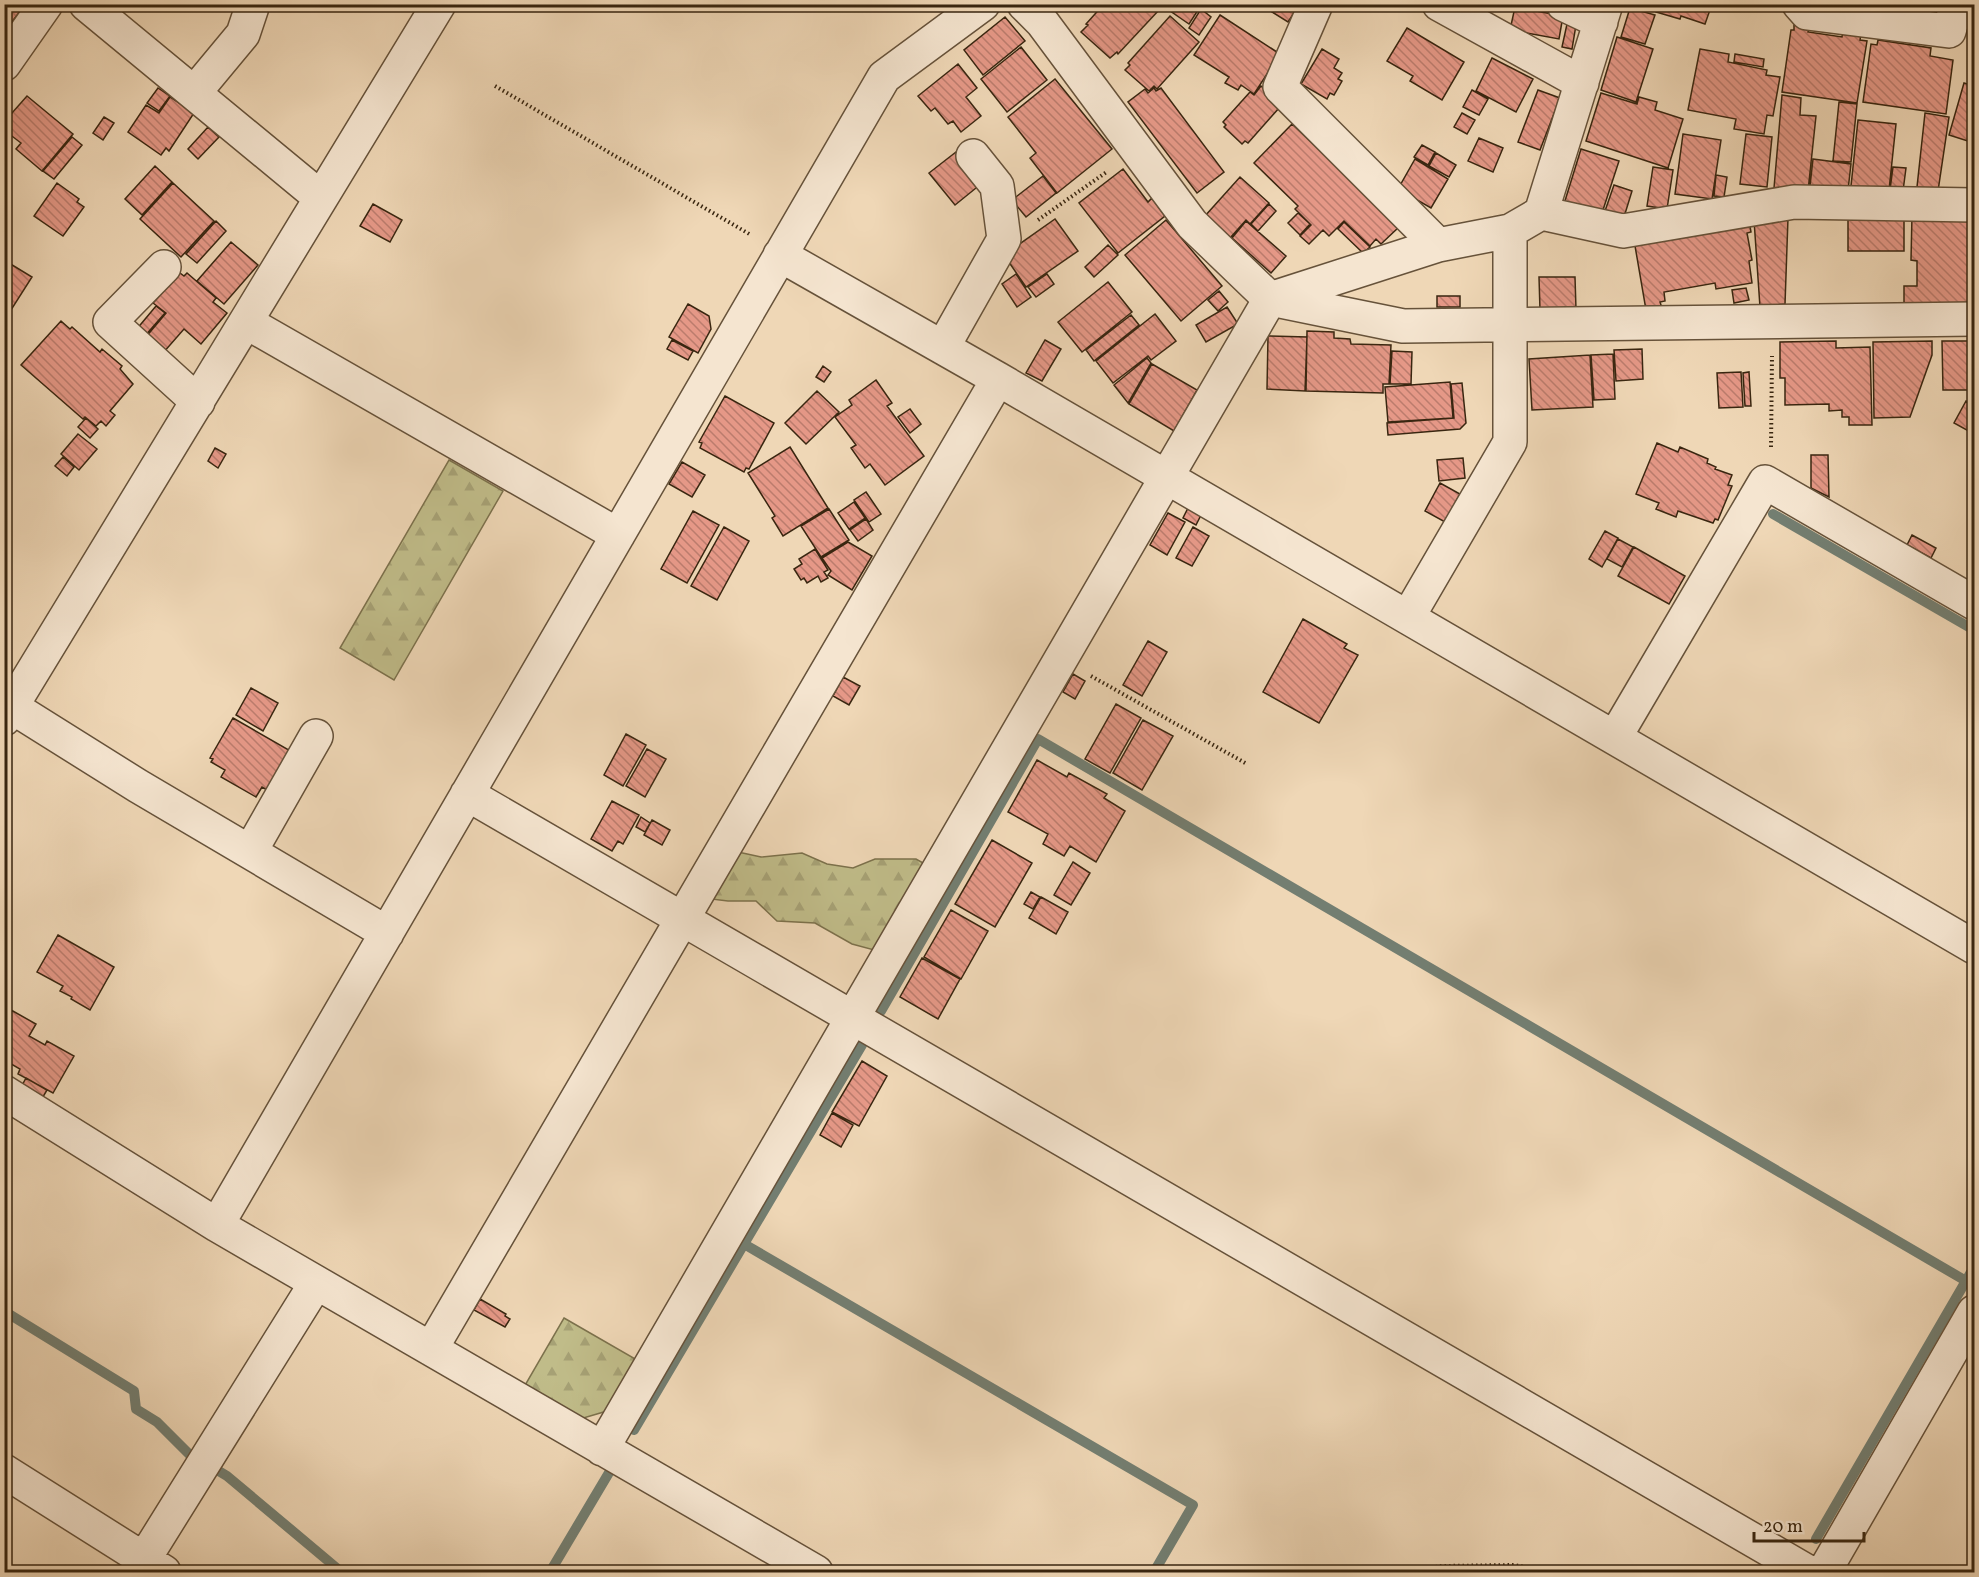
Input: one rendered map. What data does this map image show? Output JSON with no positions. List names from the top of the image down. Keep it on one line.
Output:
{"scale_bar":"20 m"}
